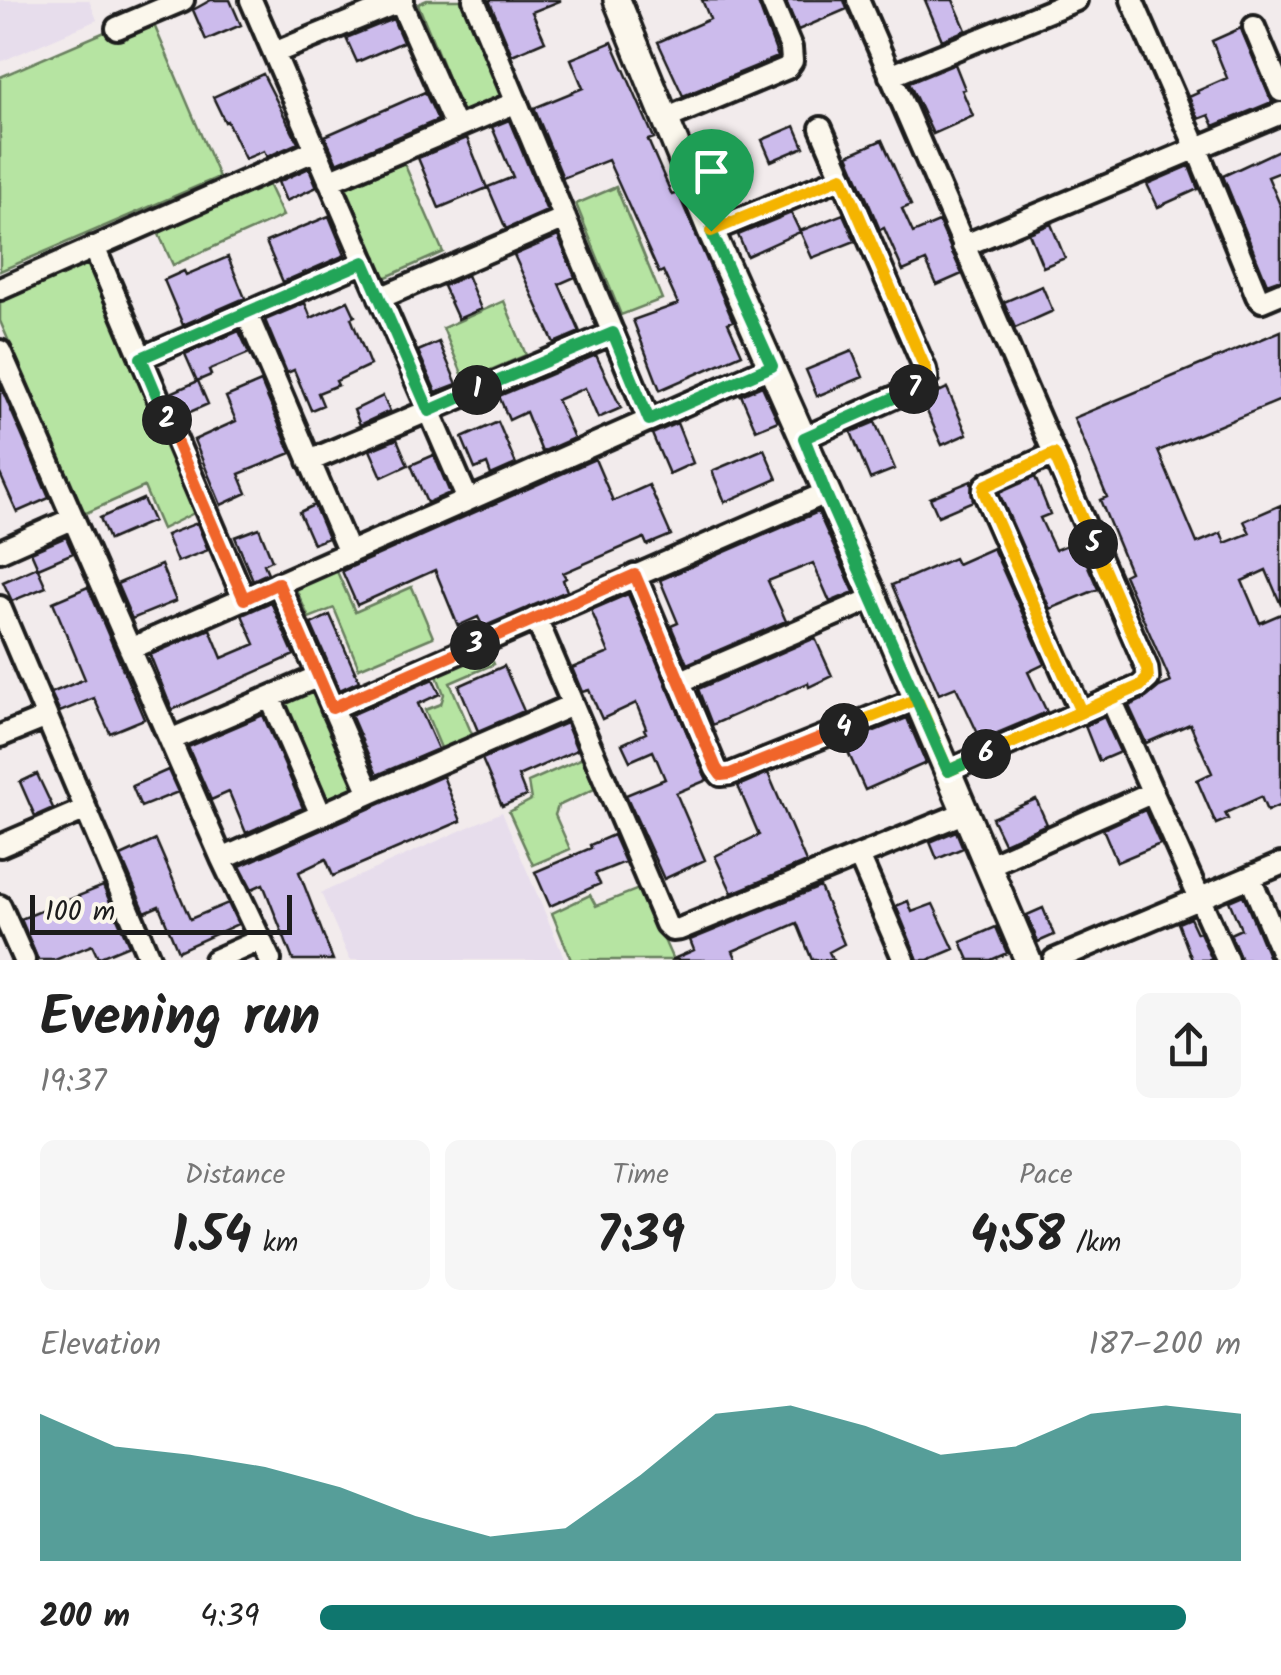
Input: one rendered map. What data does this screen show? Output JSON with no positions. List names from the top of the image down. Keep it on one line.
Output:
{"scale_bar":"100 m","page":{"pins":["7","1","2","5","3","4","6"],"scale":"100 m","heading":["Evening run","19:37"],"stats":[["Distance","1.54 km"],["Time","7:39"],["Pace","4:58 /km"]],"chart":["Elevation","187–200 m"],"list":[{"name":"200 m","note":"4:39"}]}}
